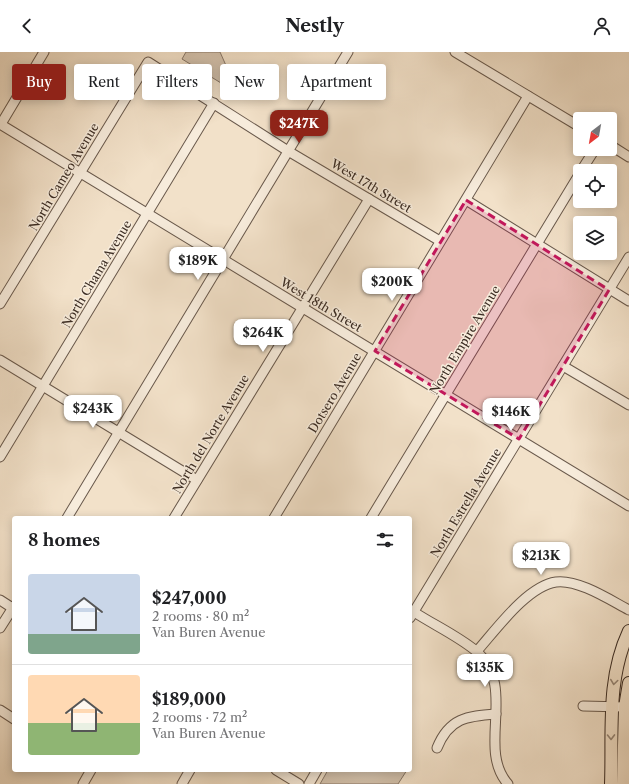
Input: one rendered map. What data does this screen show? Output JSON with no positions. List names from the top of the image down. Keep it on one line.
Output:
{"streets":{"street":["North Cameo Avenue","West 17th Street","North Chama Avenue","West 18th Street","North Empire Avenue","Dotsero Avenue","North del Norte Avenue","North Estrella Avenue"]},"crossings":[["North Cameo Avenue","West 17th Street"],["North Cameo Avenue","West 18th Street"],["West 17th Street","North Chama Avenue"],["West 17th Street","Dotsero Avenue"],["West 17th Street","North del Norte Avenue"],["North Chama Avenue","West 18th Street"],["West 18th Street","North Empire Avenue"],["West 18th Street","Dotsero Avenue"],["West 18th Street","North del Norte Avenue"],["West 18th Street","North Estrella Avenue"]],"north":"bottom left","page":{"header":"Nestly","chip":["Buy","Rent","Filters","New","Apartment"],"price":["$247K","$189K","$200K","$264K","$243K","$146K","$213K","$135K"],"heading":"8 homes","list":[{"name":"$247,000","note":"2 rooms · 80 m² · Van Buren Avenue"},{"name":"$189,000","note":"2 rooms · 72 m² · Van Buren Avenue"}]}}
